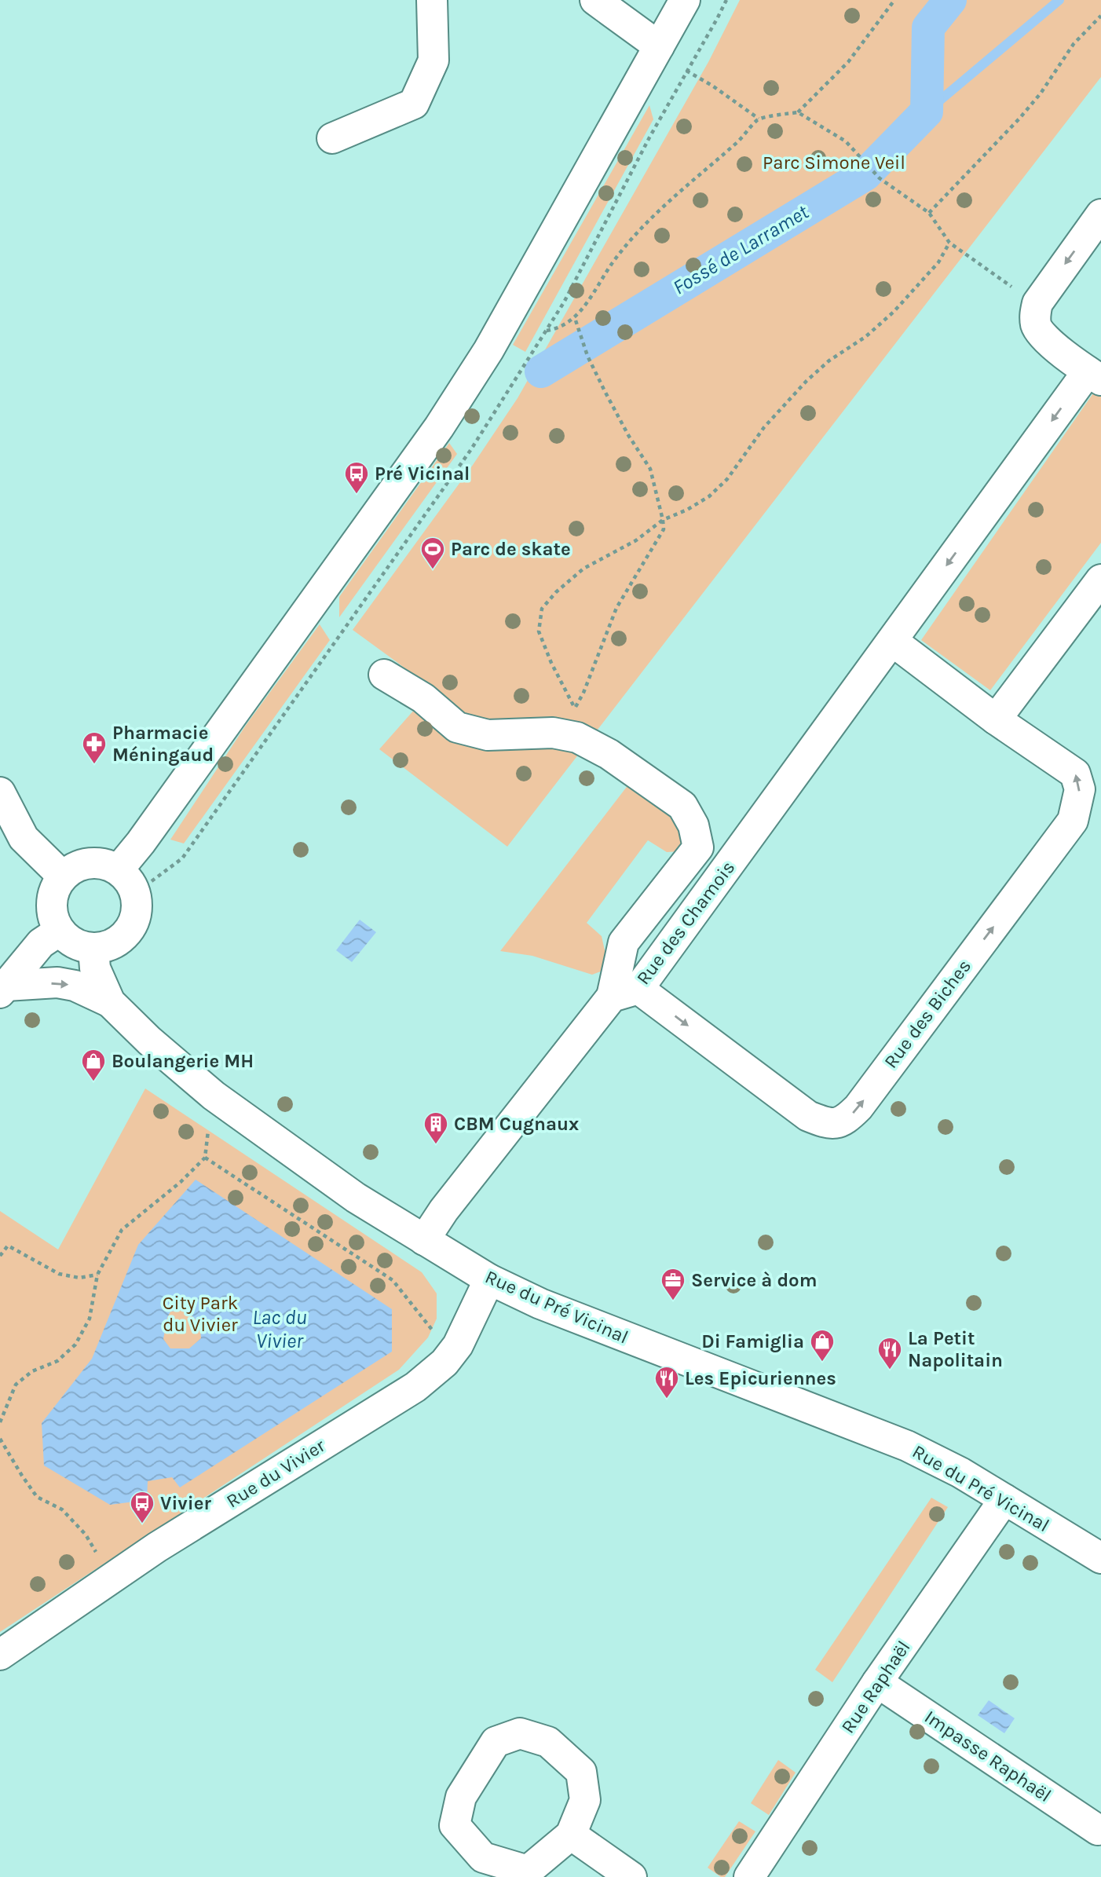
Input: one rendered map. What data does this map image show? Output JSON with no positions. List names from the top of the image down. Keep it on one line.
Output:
{"streets":{"street":["Rue des Chamois","Rue des Biches","Rue du Pré Vicinal","Rue du Vivier","Rue Raphaël","Impasse Raphaël"]},"crossings":[["Rue des Chamois","Rue des Biches"],["Rue des Chamois","Rue du Pré Vicinal"],["Rue du Pré Vicinal","Rue du Vivier"],["Rue du Pré Vicinal","Rue Raphaël"],["Rue Raphaël","Impasse Raphaël"]],"water":["Fossé de Larramet","Lac du Vivier"],"parks":["Parc Simone Veil","City Park du Vivier"],"places":{"bus stop":["Pré Vicinal","Vivier"],"sports":["Parc de skate"],"pharmacy":["Pharmacie Méningaud"],"shop":["Boulangerie MH","Di Famiglia"],"building":["CBM Cugnaux"],"office":["Service à dom"],"restaurant":["La Petit Napolitain","Les Epicuriennes"]}}
